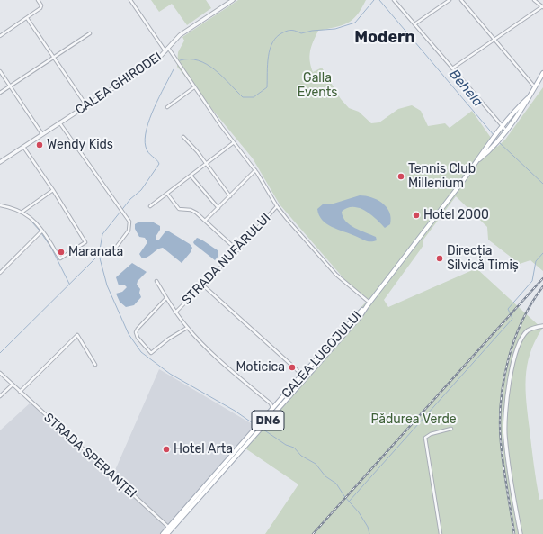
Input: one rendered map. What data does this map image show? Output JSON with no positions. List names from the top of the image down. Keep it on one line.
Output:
{"streets":{"main road":["CALEA LUGOJULUI","DN6"],"street":["CALEA GHIRODEI","STRADA NUFĂRULUI","STRADA SPERANȚEI"]},"crossings":[["CALEA LUGOJULUI","DN6"],["CALEA LUGOJULUI","STRADA SPERANȚEI"]],"districts":["Modern"],"water":["Behela"],"parks":["Galla Events","Pădurea Verde"],"places":["Wendy Kids","Tennis Club Millenium","Hotel 2000","Maranata","Direcția Silvică Timiș","Moticica","Hotel Arta"]}
